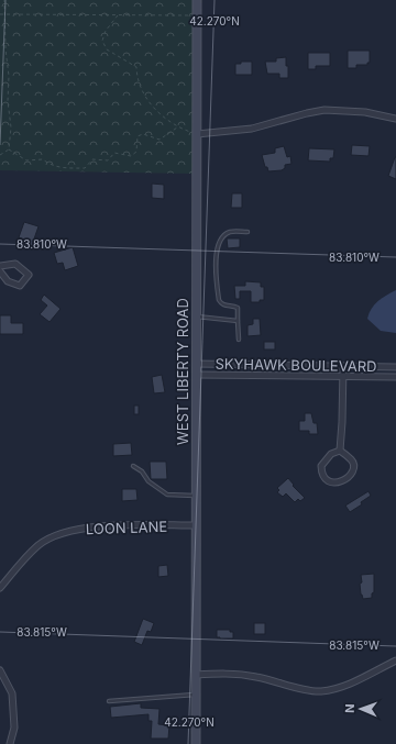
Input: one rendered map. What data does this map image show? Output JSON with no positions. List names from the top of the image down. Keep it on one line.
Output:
{"streets":{"main road":["WEST LIBERTY ROAD"],"street":["SKYHAWK BOULEVARD","LOON LANE"]},"crossings":[["SKYHAWK BOULEVARD","WEST LIBERTY ROAD"],["WEST LIBERTY ROAD","LOON LANE"]],"north":"left","coordinates":["42.270°N","83.810°W","83.815°W"]}
